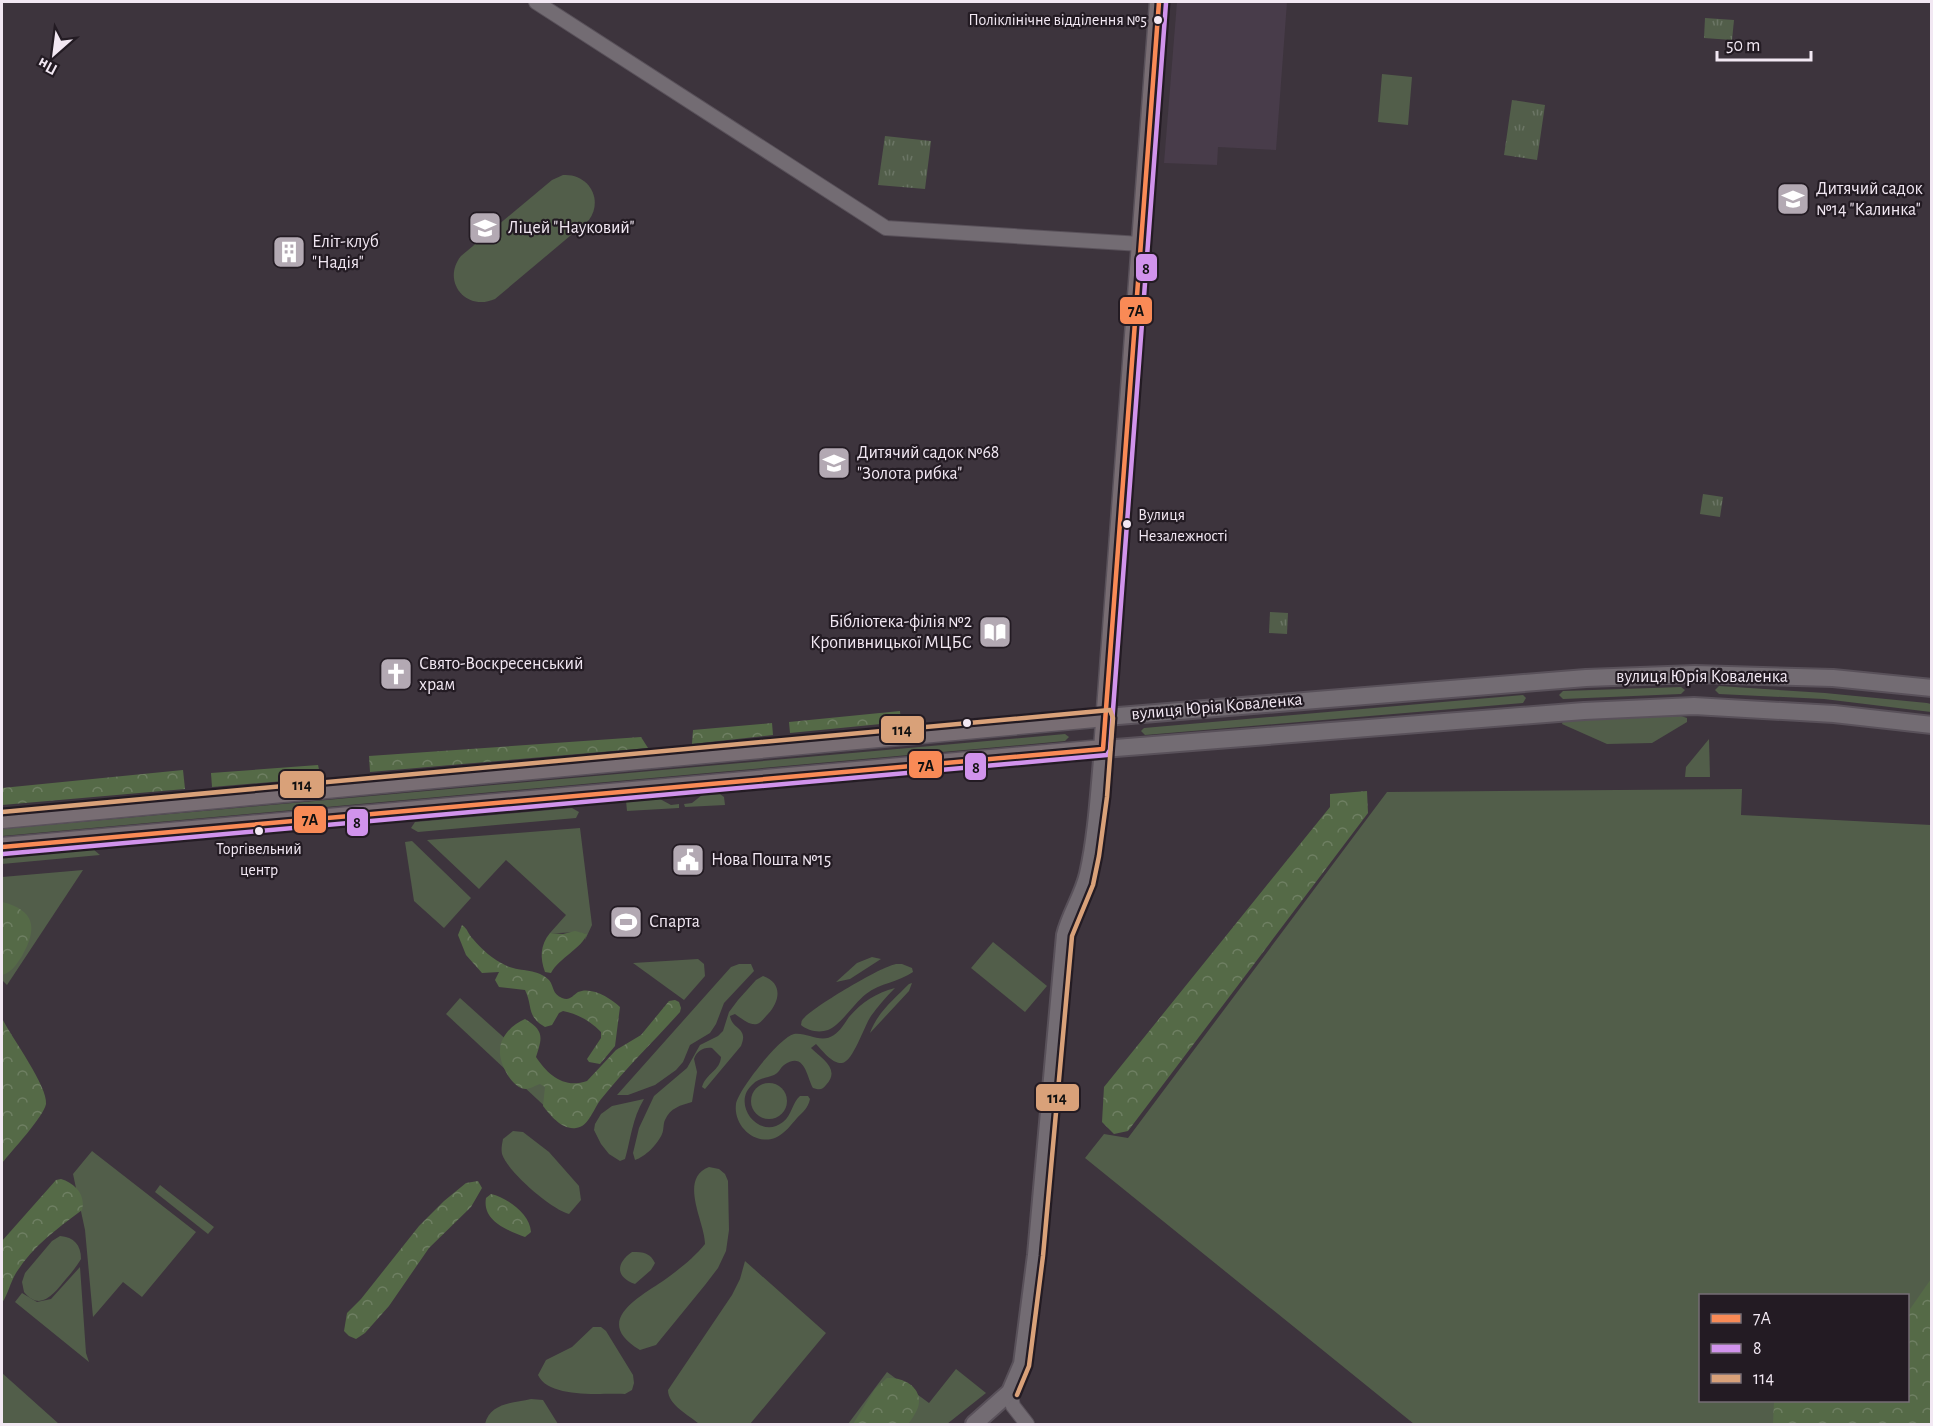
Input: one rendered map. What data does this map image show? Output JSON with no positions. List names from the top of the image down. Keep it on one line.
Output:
{"streets":{"main road":["вулиця Юрія Коваленка"]},"places":{"other":["Поліклінічне відділення №5","Вулиця Незалежності","Торгівельний центр"],"school or university":["Дитячий садок №14 \"Калинка\"","Ліцей \"Науковий\"","Дитячий садок №68 \"Золота рибка\""],"building":["Еліт-клуб \"Надія\""],"library":["Бібліотека-філія №2 Кропивницької МЦБС"],"church":["Свято-Воскресенський храм"],"public building":["Нова Пошта №15"],"sports":["Спарта"]},"lines":["transit line 7А","transit line 8","transit line 114"],"legend":["7А","8","114"],"scale_bar":"50 m","north":"bottom left"}
